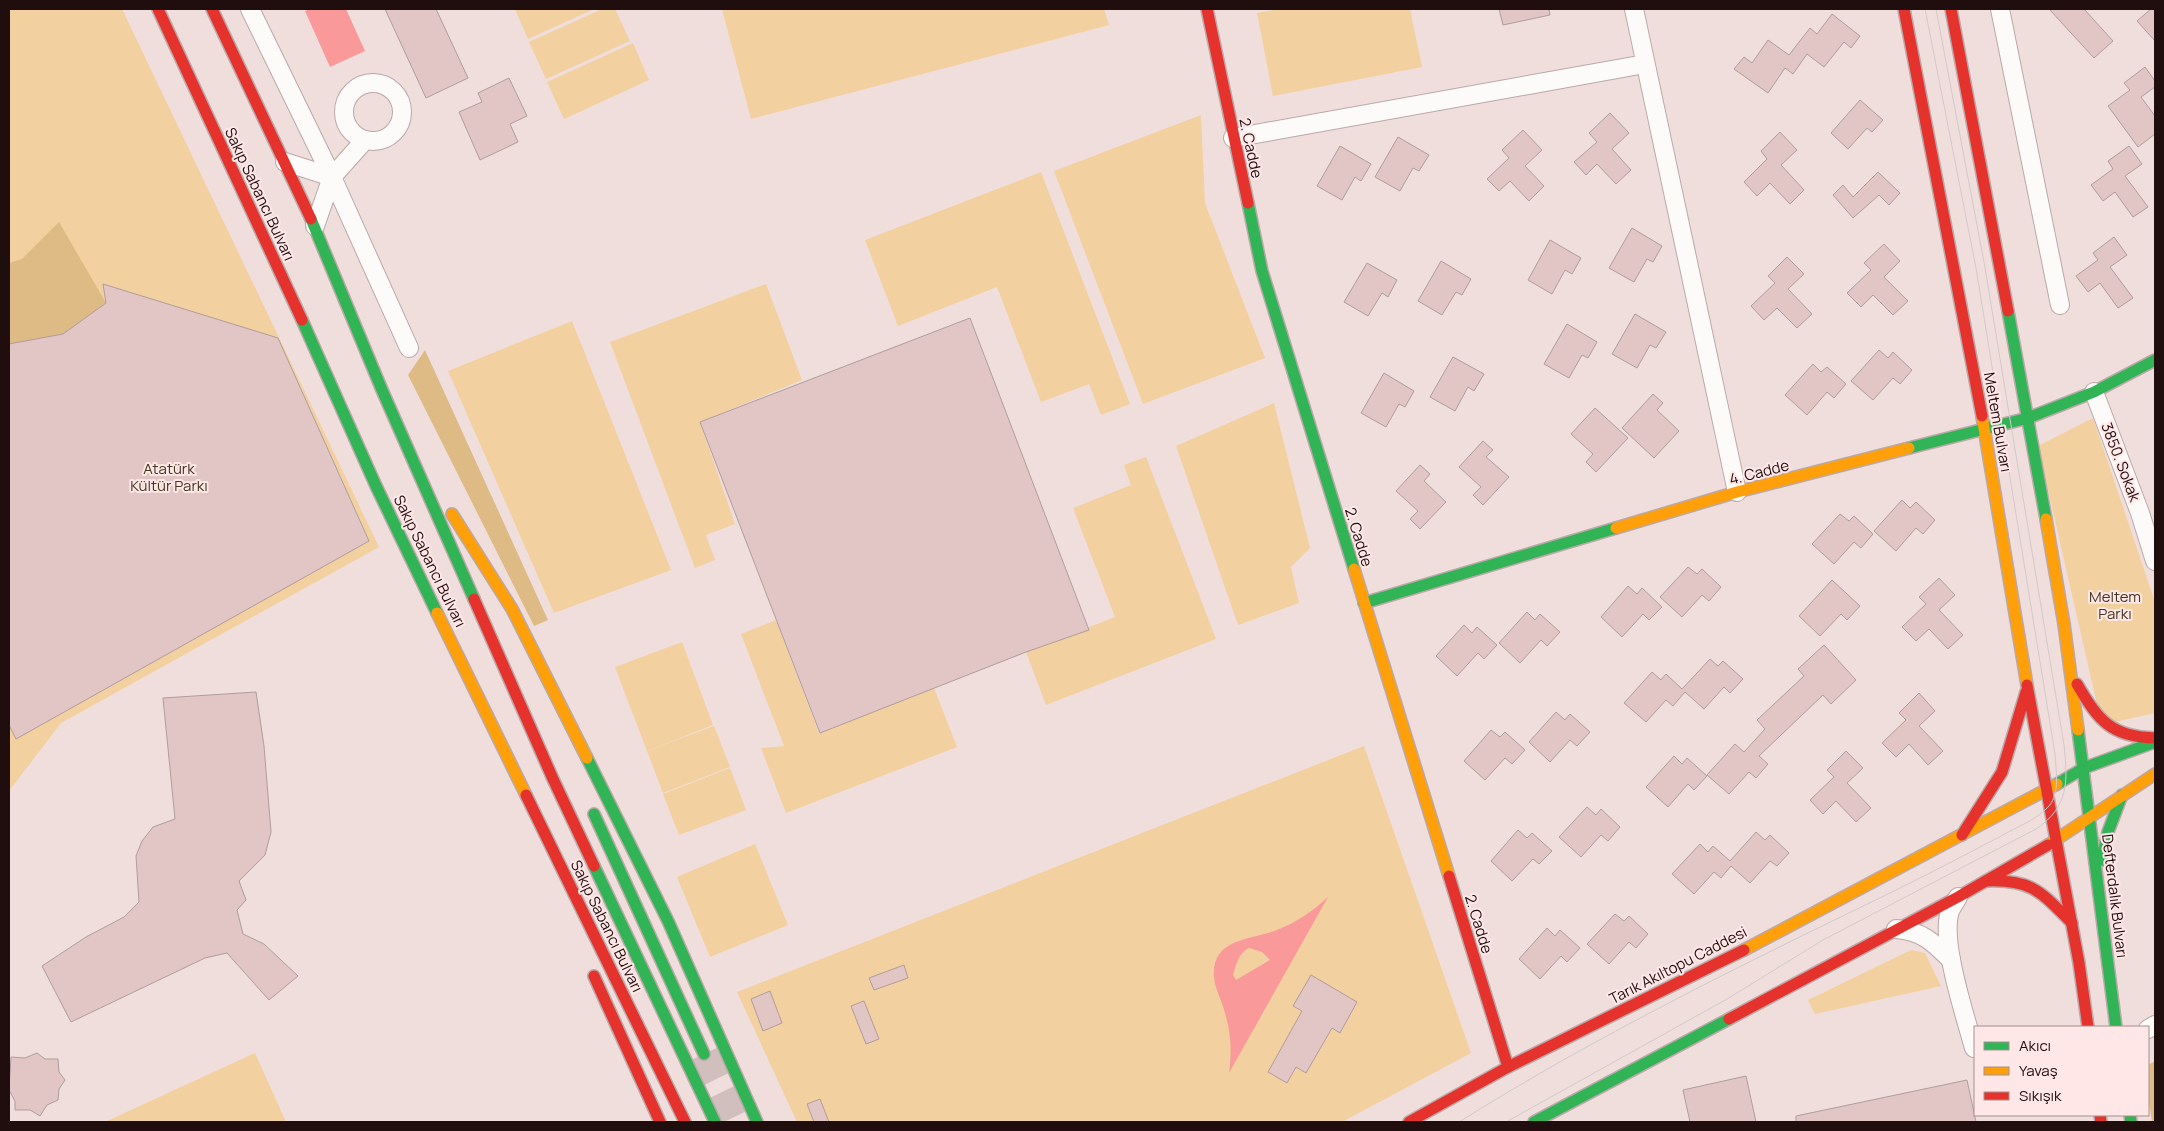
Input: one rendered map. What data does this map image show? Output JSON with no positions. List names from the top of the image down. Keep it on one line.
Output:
{"streets":{"main road":["2. Cadde","Sakıp Sabancı Bulvarı","Meltem Bulvarı","4. Cadde","Defterdalık Bulvarı","Tarık Akıltopu Caddesi"],"street":["3850. Sokak"]},"crossings":[["2. Cadde","4. Cadde"],["2. Cadde","Tarık Akıltopu Caddesi"],["Meltem Bulvarı","4. Cadde"],["Meltem Bulvarı","Defterdalık Bulvarı"],["Meltem Bulvarı","Tarık Akıltopu Caddesi"],["3850. Sokak","4. Cadde"],["Defterdalık Bulvarı","Tarık Akıltopu Caddesi"]],"parks":["Atatürk Kültür Parkı","Meltem Parkı"],"legend":["Akıcı","Yavaş","Sıkışık"]}
